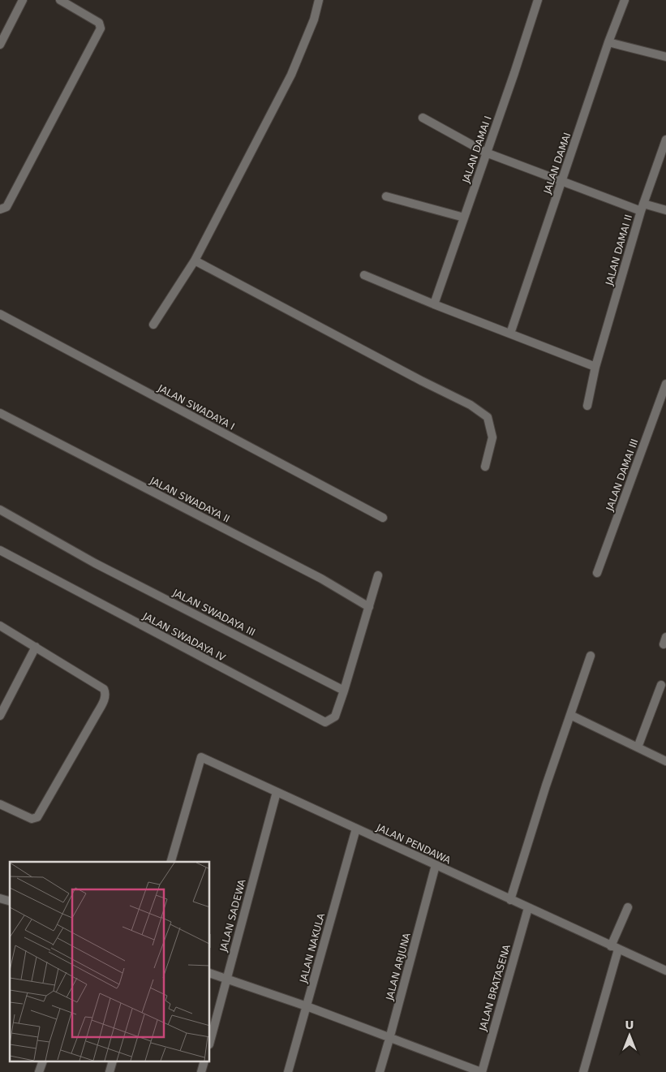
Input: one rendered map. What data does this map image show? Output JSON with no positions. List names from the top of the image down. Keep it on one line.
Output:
{"streets":{"street":["JALAN DAMAI I","JALAN DAMAI","JALAN DAMAI II","JALAN SWADAYA I","JALAN DAMAI III","JALAN SWADAYA II","JALAN SWADAYA III","JALAN SWADAYA IV","JALAN PENDAWA","JALAN SADEWA","JALAN NAKULA","JALAN ARJUNA","JALAN BRATASENA"]},"crossings":[["JALAN SWADAYA III","JALAN SWADAYA IV"],["JALAN PENDAWA","JALAN SADEWA"],["JALAN PENDAWA","JALAN NAKULA"],["JALAN PENDAWA","JALAN ARJUNA"],["JALAN PENDAWA","JALAN BRATASENA"]],"north":"top"}
